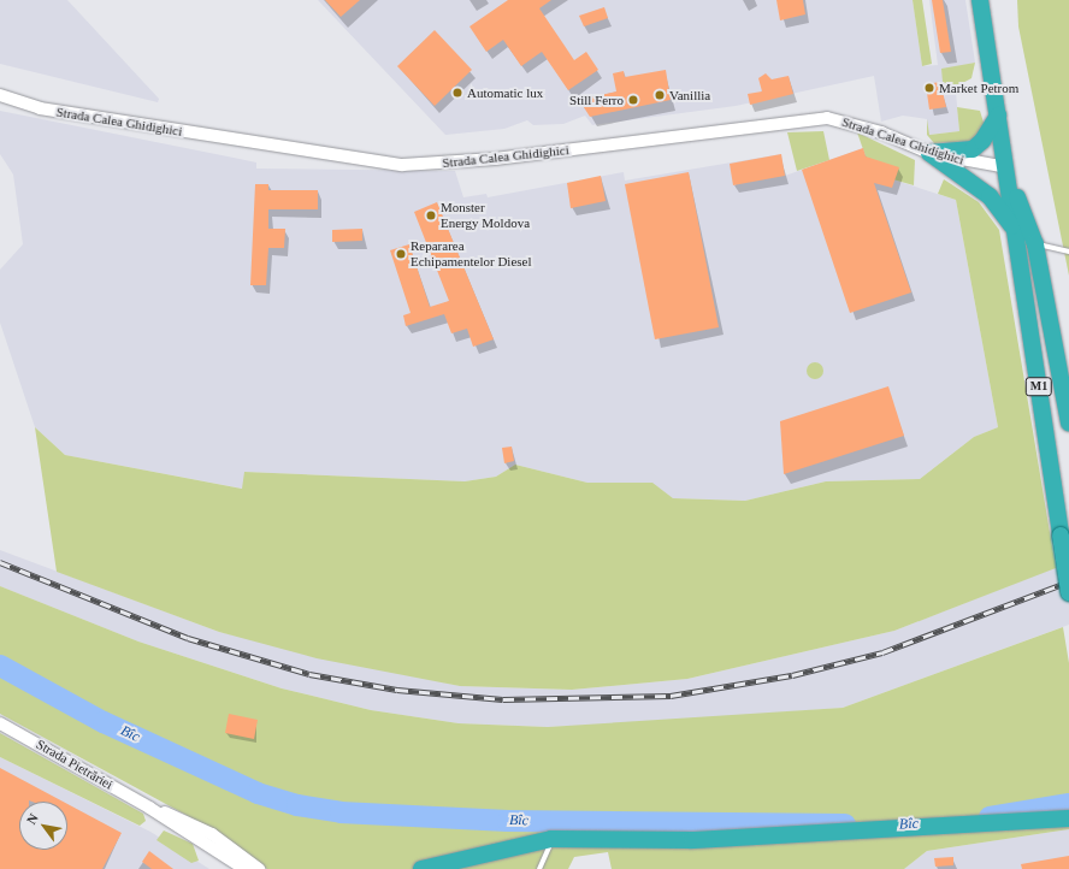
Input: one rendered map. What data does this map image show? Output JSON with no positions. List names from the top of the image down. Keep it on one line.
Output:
{"streets":{"highway":["M1"],"street":["Strada Calea Ghidighici","Strada Pietrăriei"]},"crossings":[["Strada Calea Ghidighici","M1"]],"water":["Bîc"],"places":["Market Petrom","Automatic lux","Vanillia","Still Ferro","Monster Energy Moldova","Repararea Echipamentelor Diesel"],"north":"top left"}
